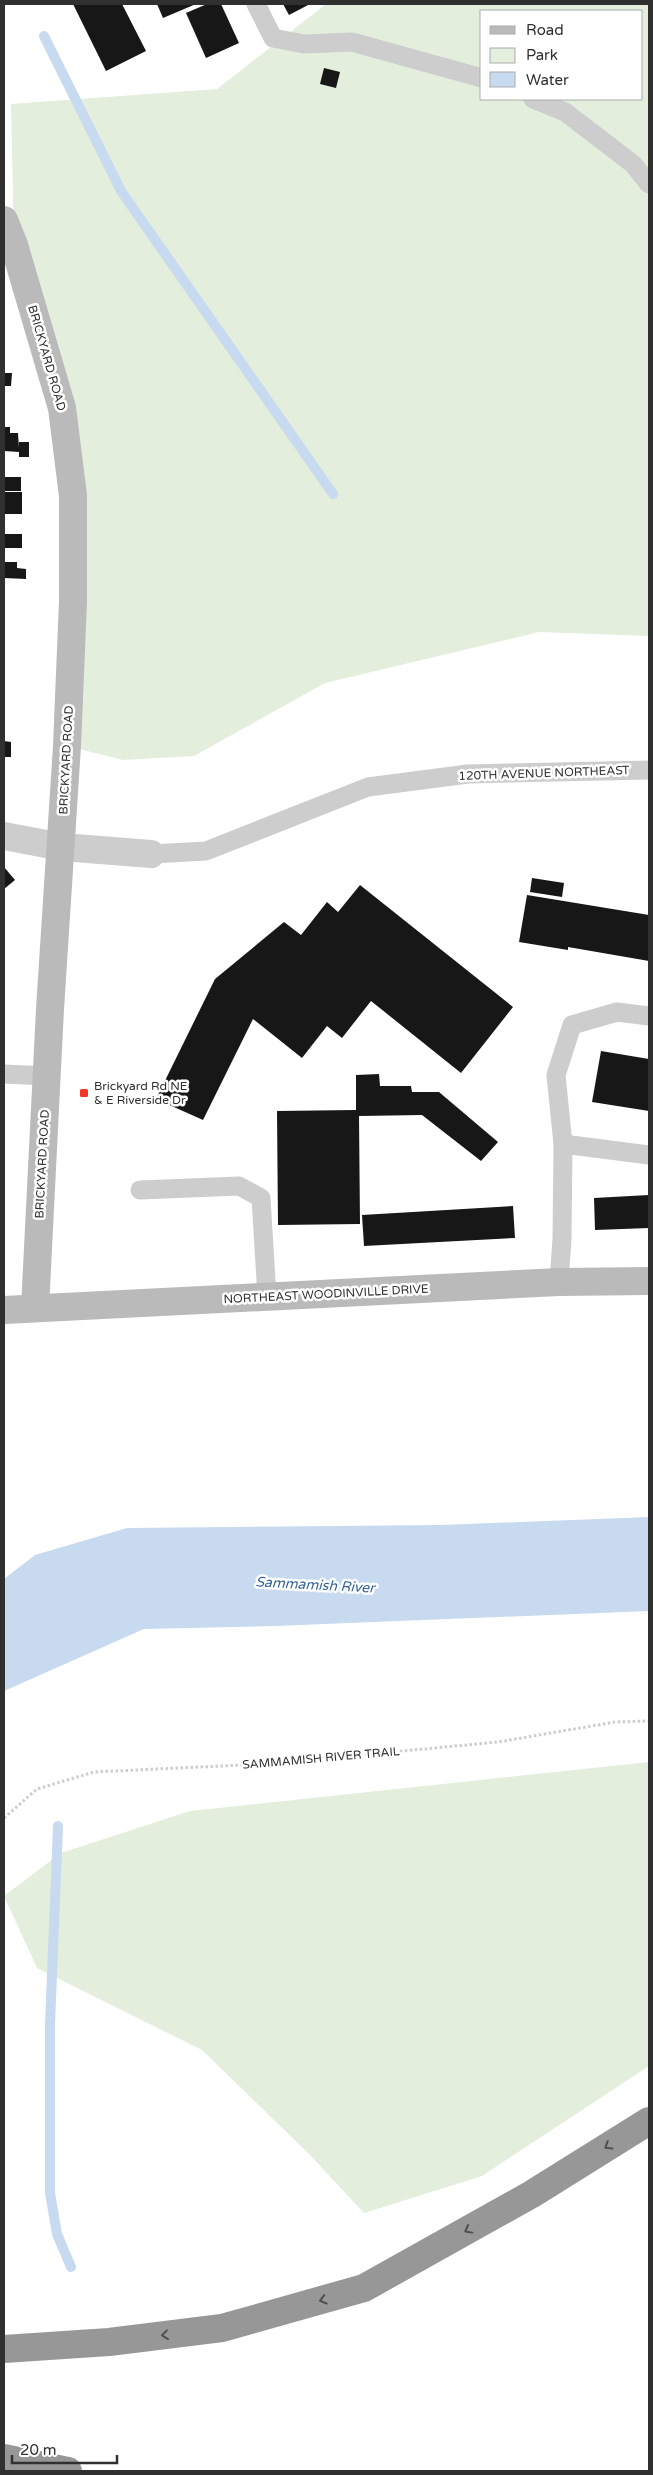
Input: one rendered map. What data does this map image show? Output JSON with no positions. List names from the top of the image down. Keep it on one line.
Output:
{"streets":{"street":["BRICKYARD ROAD","120TH AVENUE NORTHEAST","NORTHEAST WOODINVILLE DRIVE"],"path":["SAMMAMISH RIVER TRAIL"]},"crossings":[["BRICKYARD ROAD","120TH AVENUE NORTHEAST"],["BRICKYARD ROAD","NORTHEAST WOODINVILLE DRIVE"]],"water":["Sammamish River"],"places":{"transit":["Brickyard Rd NE & E Riverside Dr"]},"legend":["Road","Park","Water"],"scale_bar":"20 m"}
